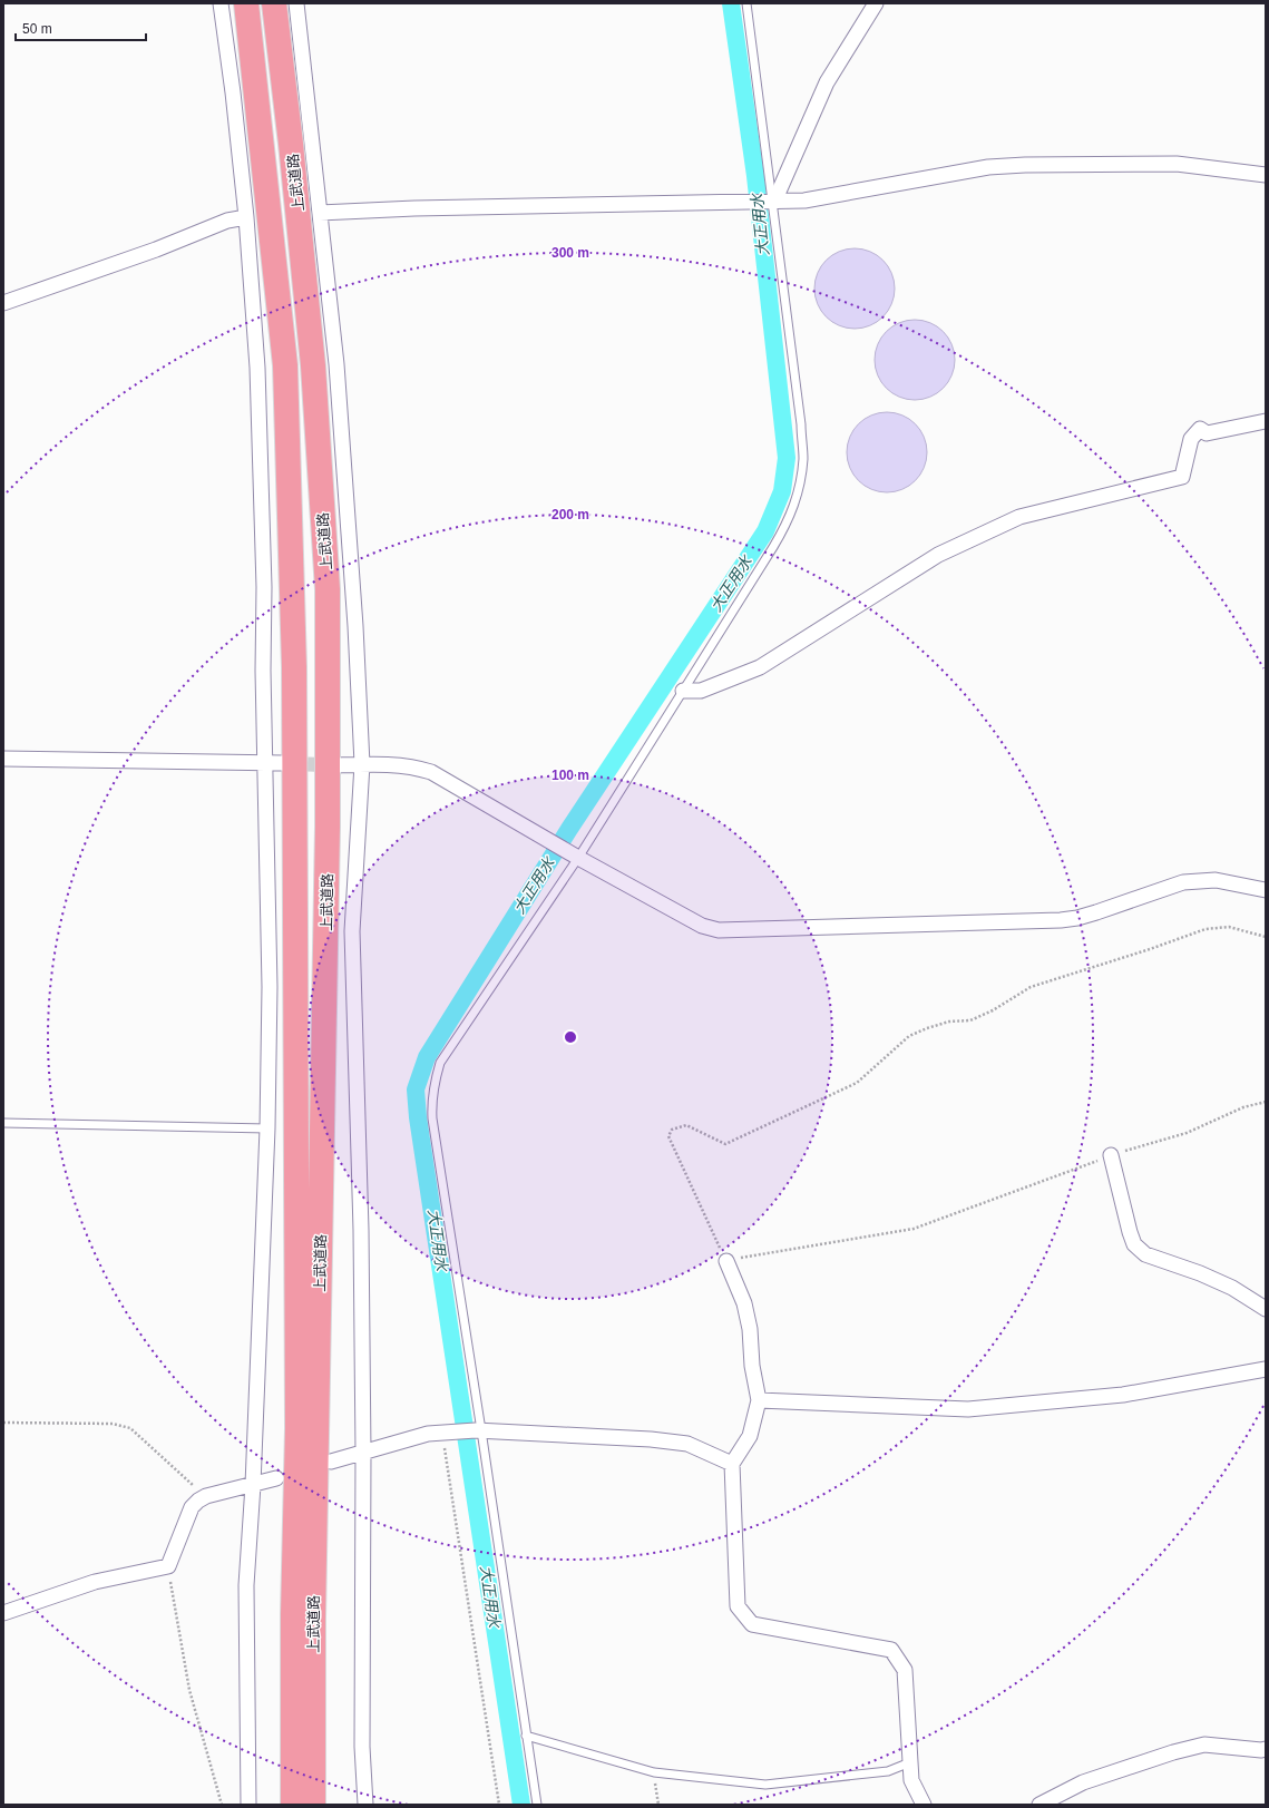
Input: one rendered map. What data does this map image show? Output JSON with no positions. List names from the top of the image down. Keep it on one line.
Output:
{"streets":{"highway":["上武道路"]},"water":["大正用水"],"scale_bar":"50 m","rings":["300 m","200 m","100 m"]}
